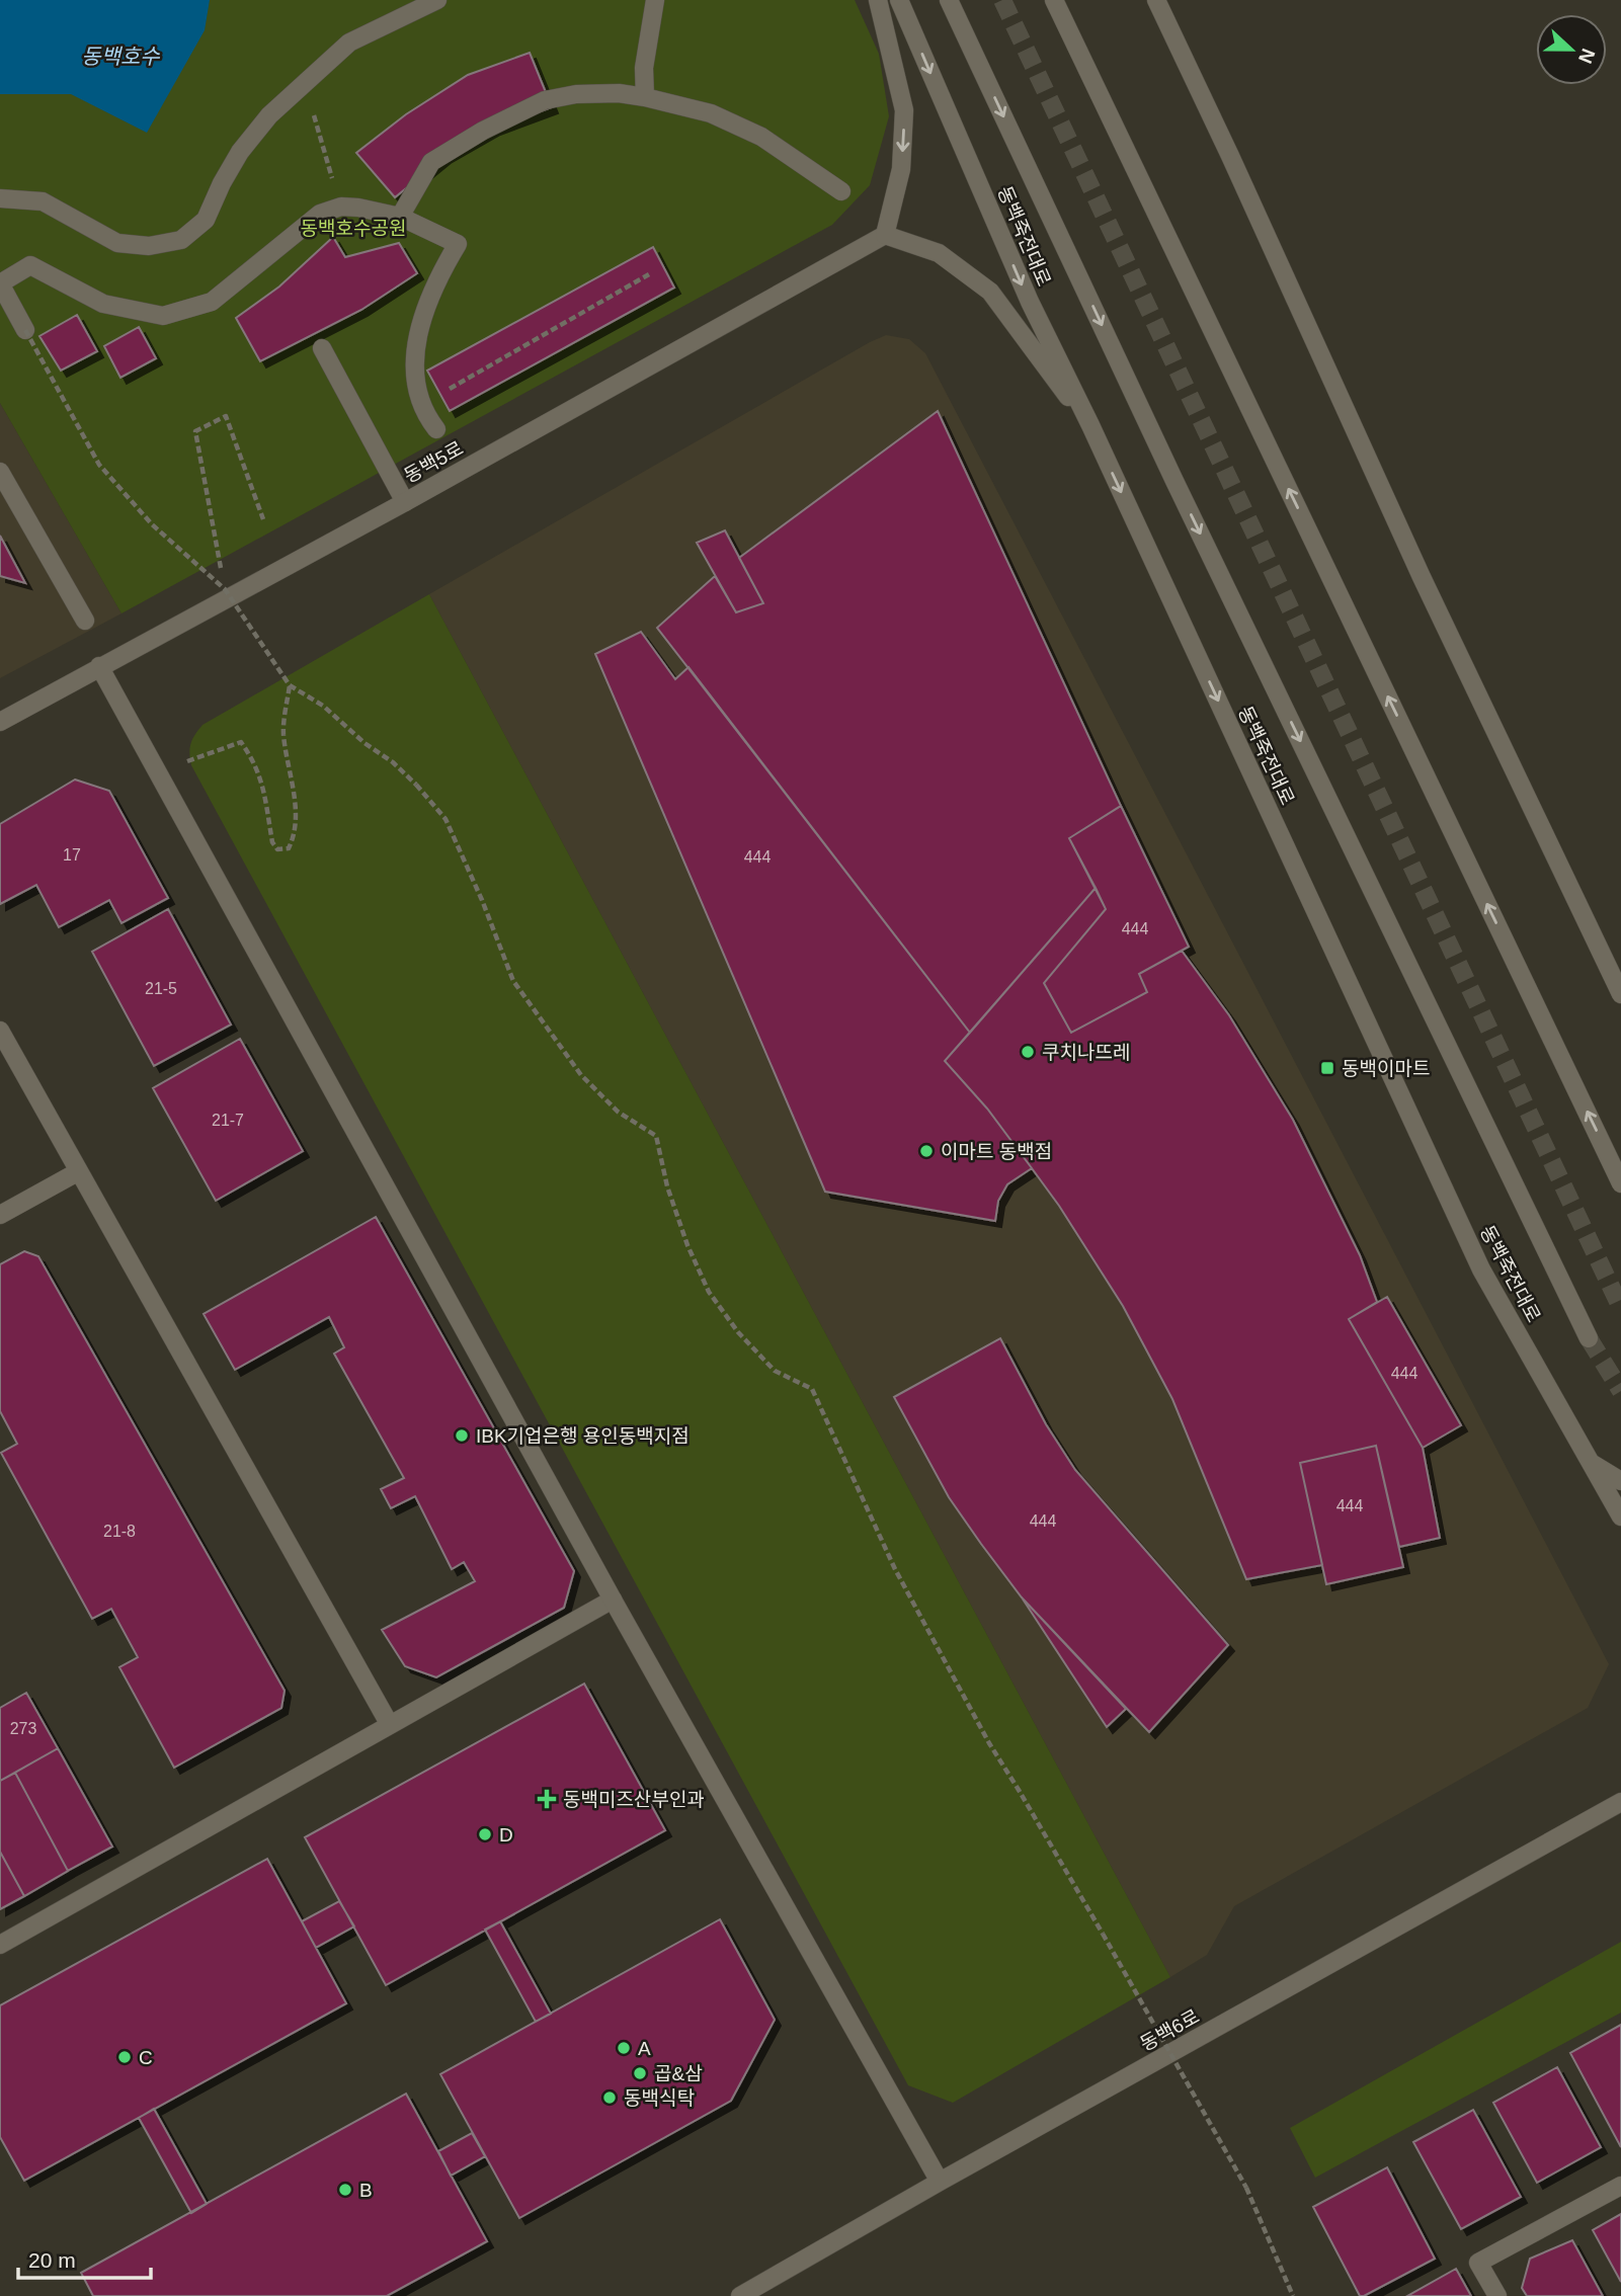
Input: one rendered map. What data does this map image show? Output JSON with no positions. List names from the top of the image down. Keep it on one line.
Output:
{"streets":{"street":["동백죽전대로","동백5로","동백6로"]},"water":["동백호수"],"parks":["동백호수공원"],"places":{"other":["쿠치나뜨레","이마트 동백점","IBK기업은행 용인동백지점","D","A","C","곱&삼","동백식탁","B"],"transit":["동백이마트"],"health":["동백미즈산부인과"]},"house_numbers":["17","444","444","21-5","21-7","444","444","444","21-8","273"],"scale_bar":"20 m","north":"right"}
